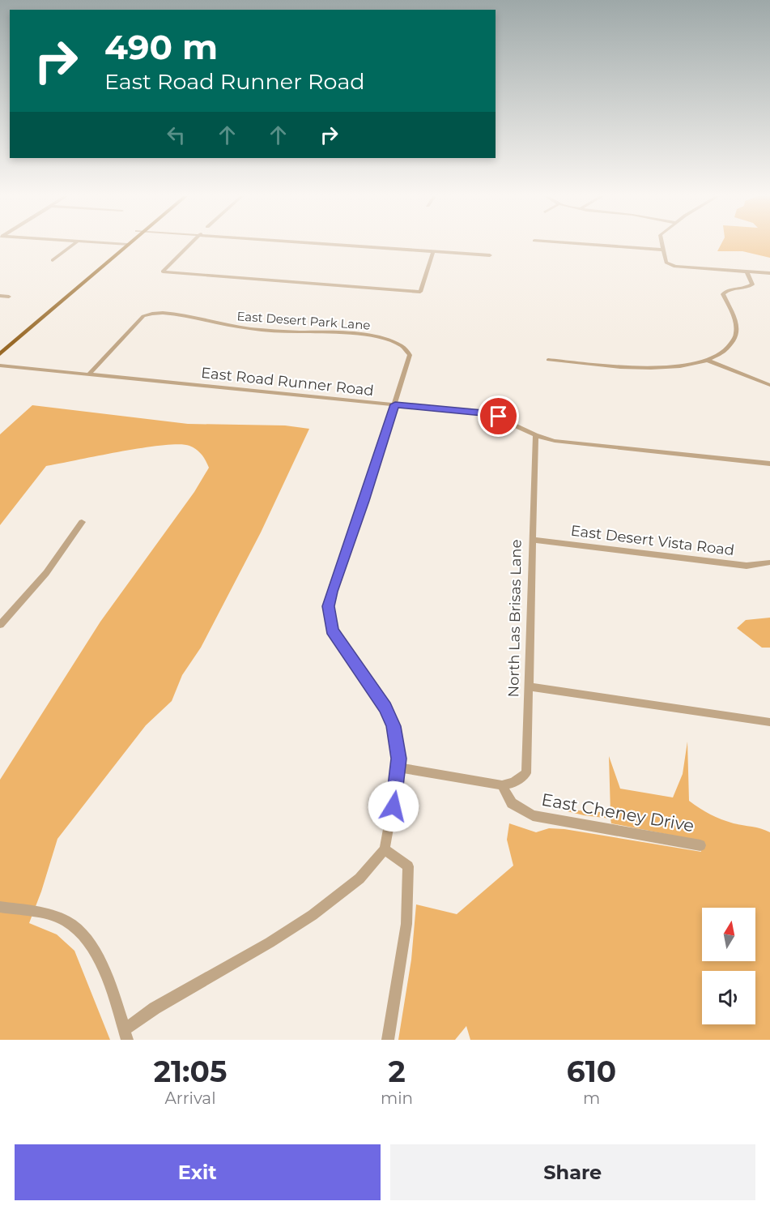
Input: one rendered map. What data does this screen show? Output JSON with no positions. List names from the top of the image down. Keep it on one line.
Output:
{"streets":{"street":["East Desert Park Lane","East Road Runner Road","East Desert Vista Road","North Las Brisas Lane","East Cheney Drive"]},"crossings":[["East Desert Park Lane","East Road Runner Road"],["East Road Runner Road","North Las Brisas Lane"],["East Desert Vista Road","North Las Brisas Lane"],["North Las Brisas Lane","East Cheney Drive"]],"north":"top","page":{"turn":["490 m","East Road Runner Road"],"eta":["21:05","Arrival","2","min","610","m"],"buttons":["Exit","Share"]}}
